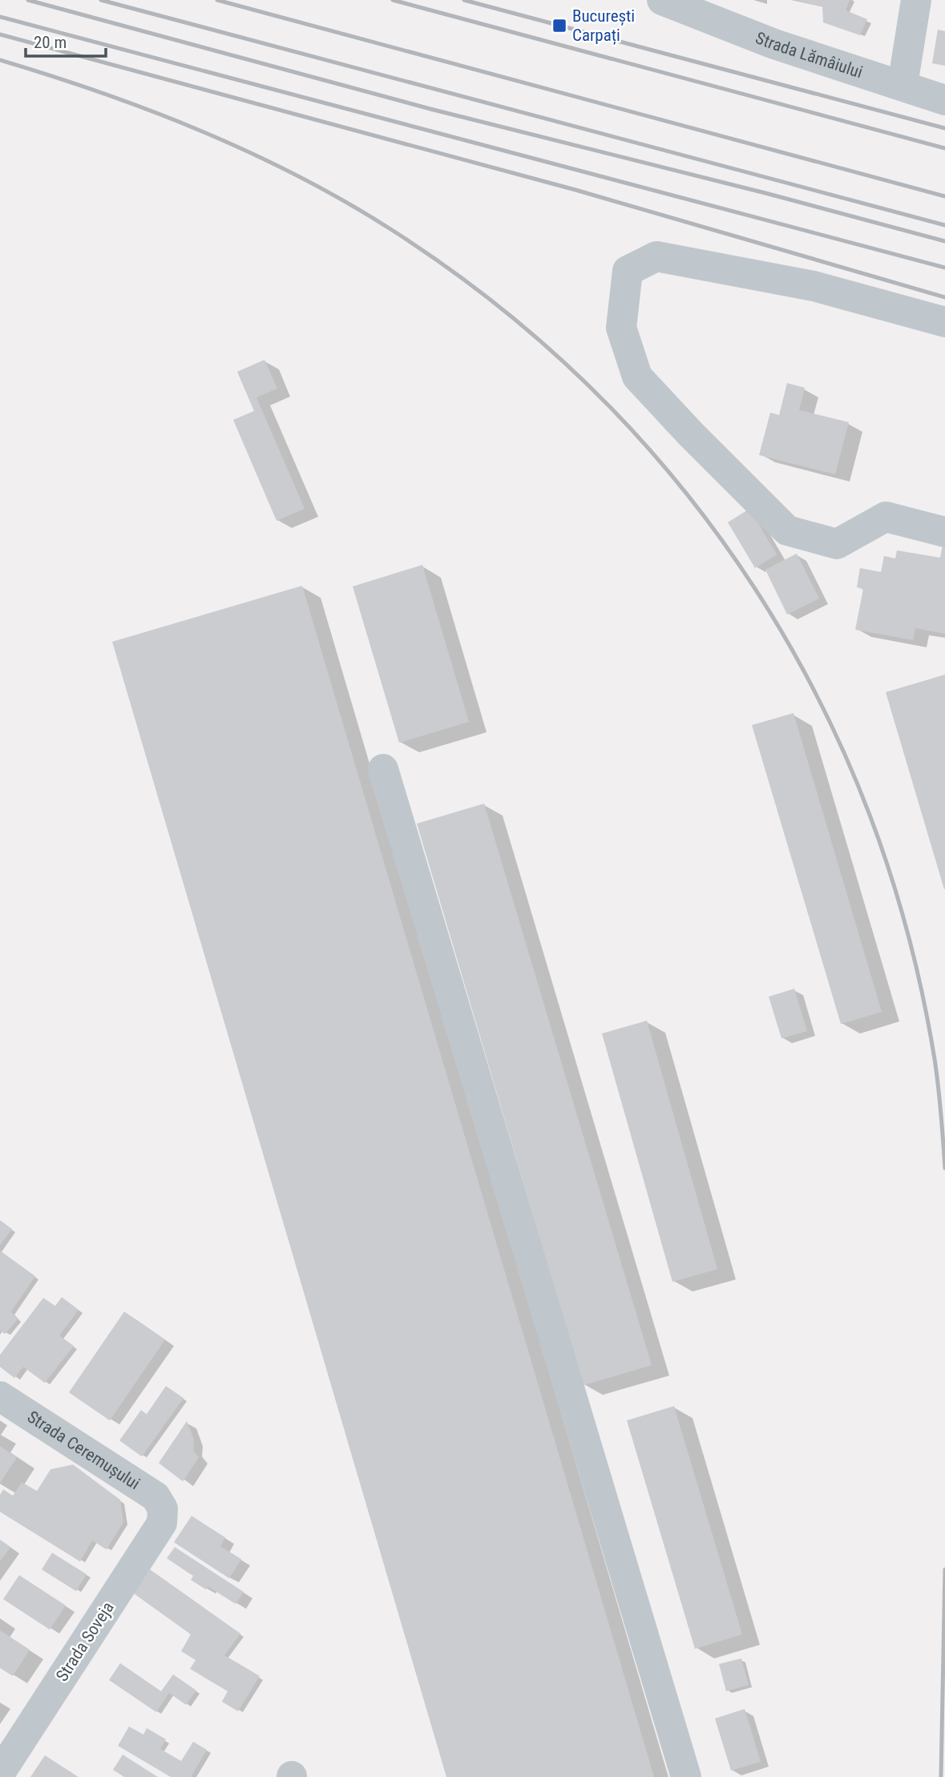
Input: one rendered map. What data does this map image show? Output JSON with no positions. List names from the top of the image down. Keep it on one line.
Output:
{"streets":{"street":["Strada Lămâiului","Strada Ceremușului","Strada Soveja"]},"crossings":[["Strada Ceremușului","Strada Soveja"]],"places":{"transit":["București Carpați"]},"scale_bar":"20 m"}
